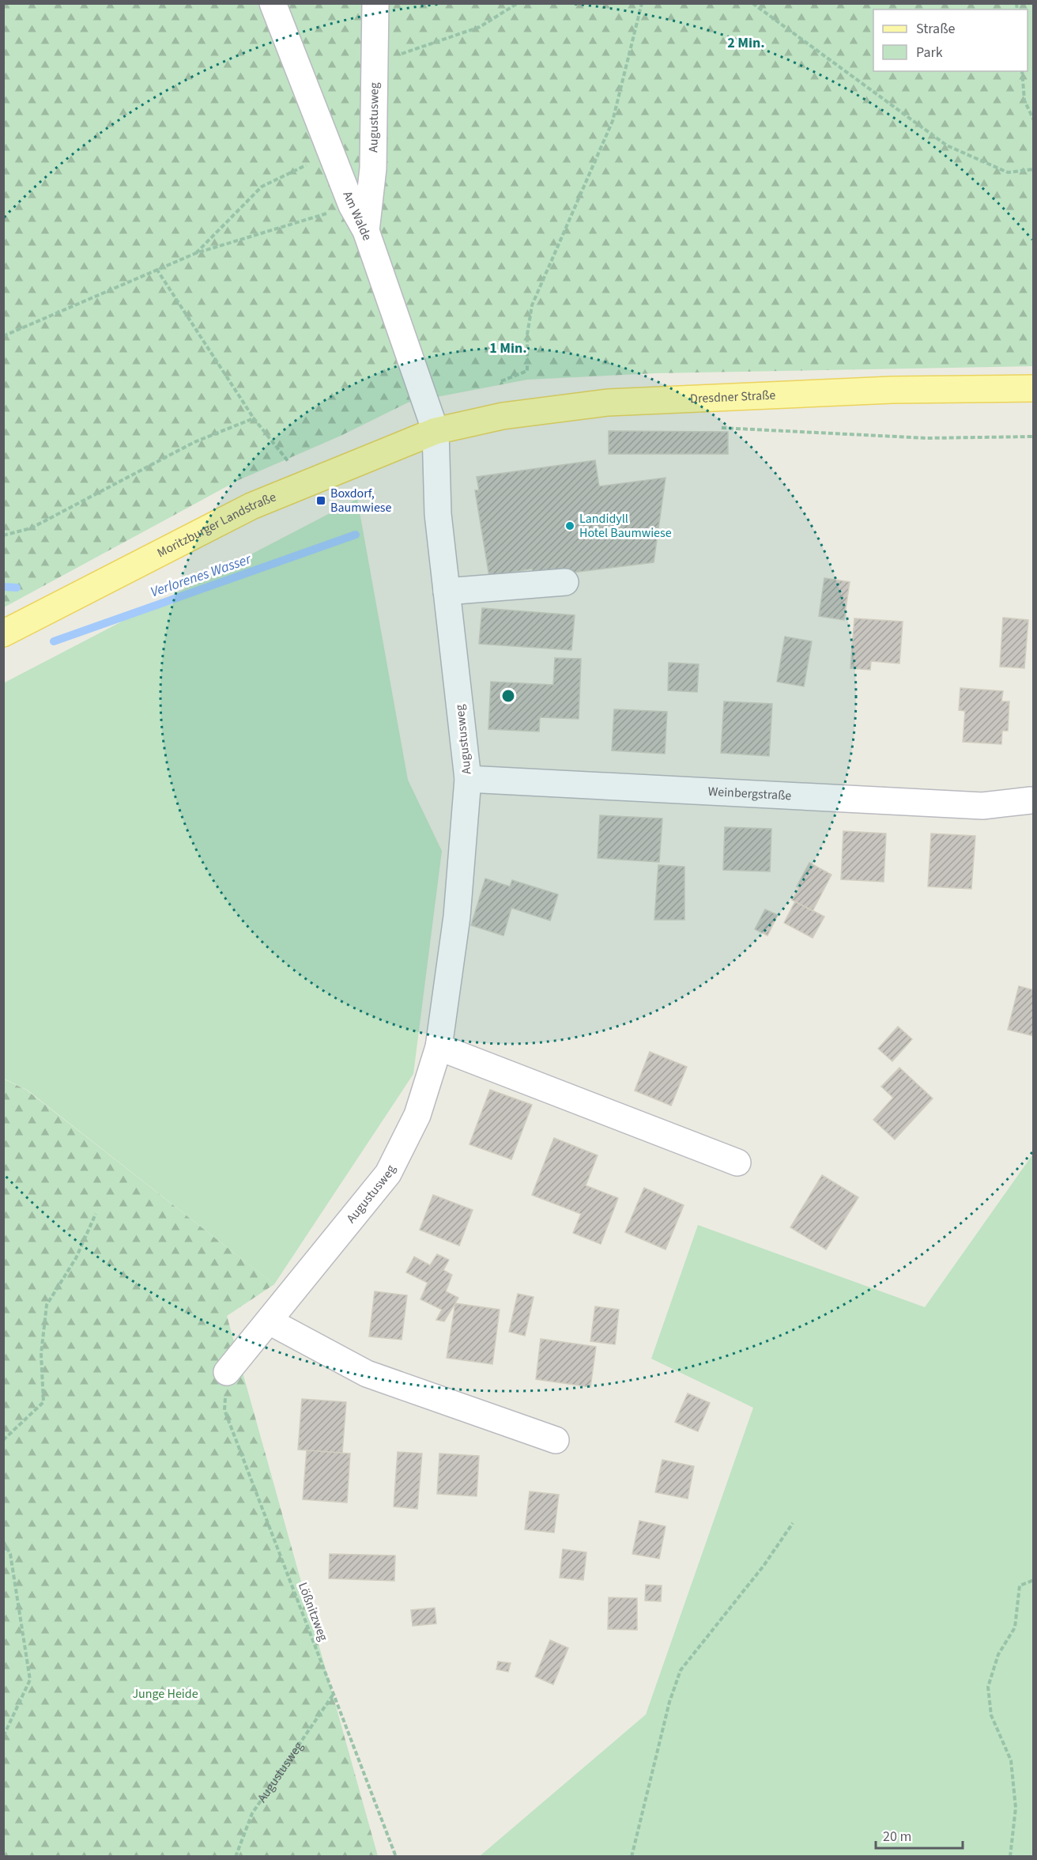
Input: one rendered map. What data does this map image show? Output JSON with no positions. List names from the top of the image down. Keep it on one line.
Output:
{"streets":{"main road":["Dresdner Straße","Moritzburger Landstraße"],"street":["Augustusweg","Am Walde","Weinbergstraße"],"path":["Lößnitzweg"]},"crossings":[["Augustusweg","Am Walde"],["Augustusweg","Dresdner Straße"],["Augustusweg","Moritzburger Landstraße"],["Augustusweg","Weinbergstraße"],["Augustusweg","Lößnitzweg"],["Am Walde","Dresdner Straße"],["Am Walde","Moritzburger Landstraße"],["Dresdner Straße","Moritzburger Landstraße"]],"water":["Verlorenes Wasser"],"parks":["Junge Heide"],"places":{"transit":["Boxdorf, Baumwiese"],"other":["Landidyll Hotel Baumwiese"]},"legend":["Straße","Park"],"scale_bar":"20 m","rings":["2 Min.","1 Min."]}
